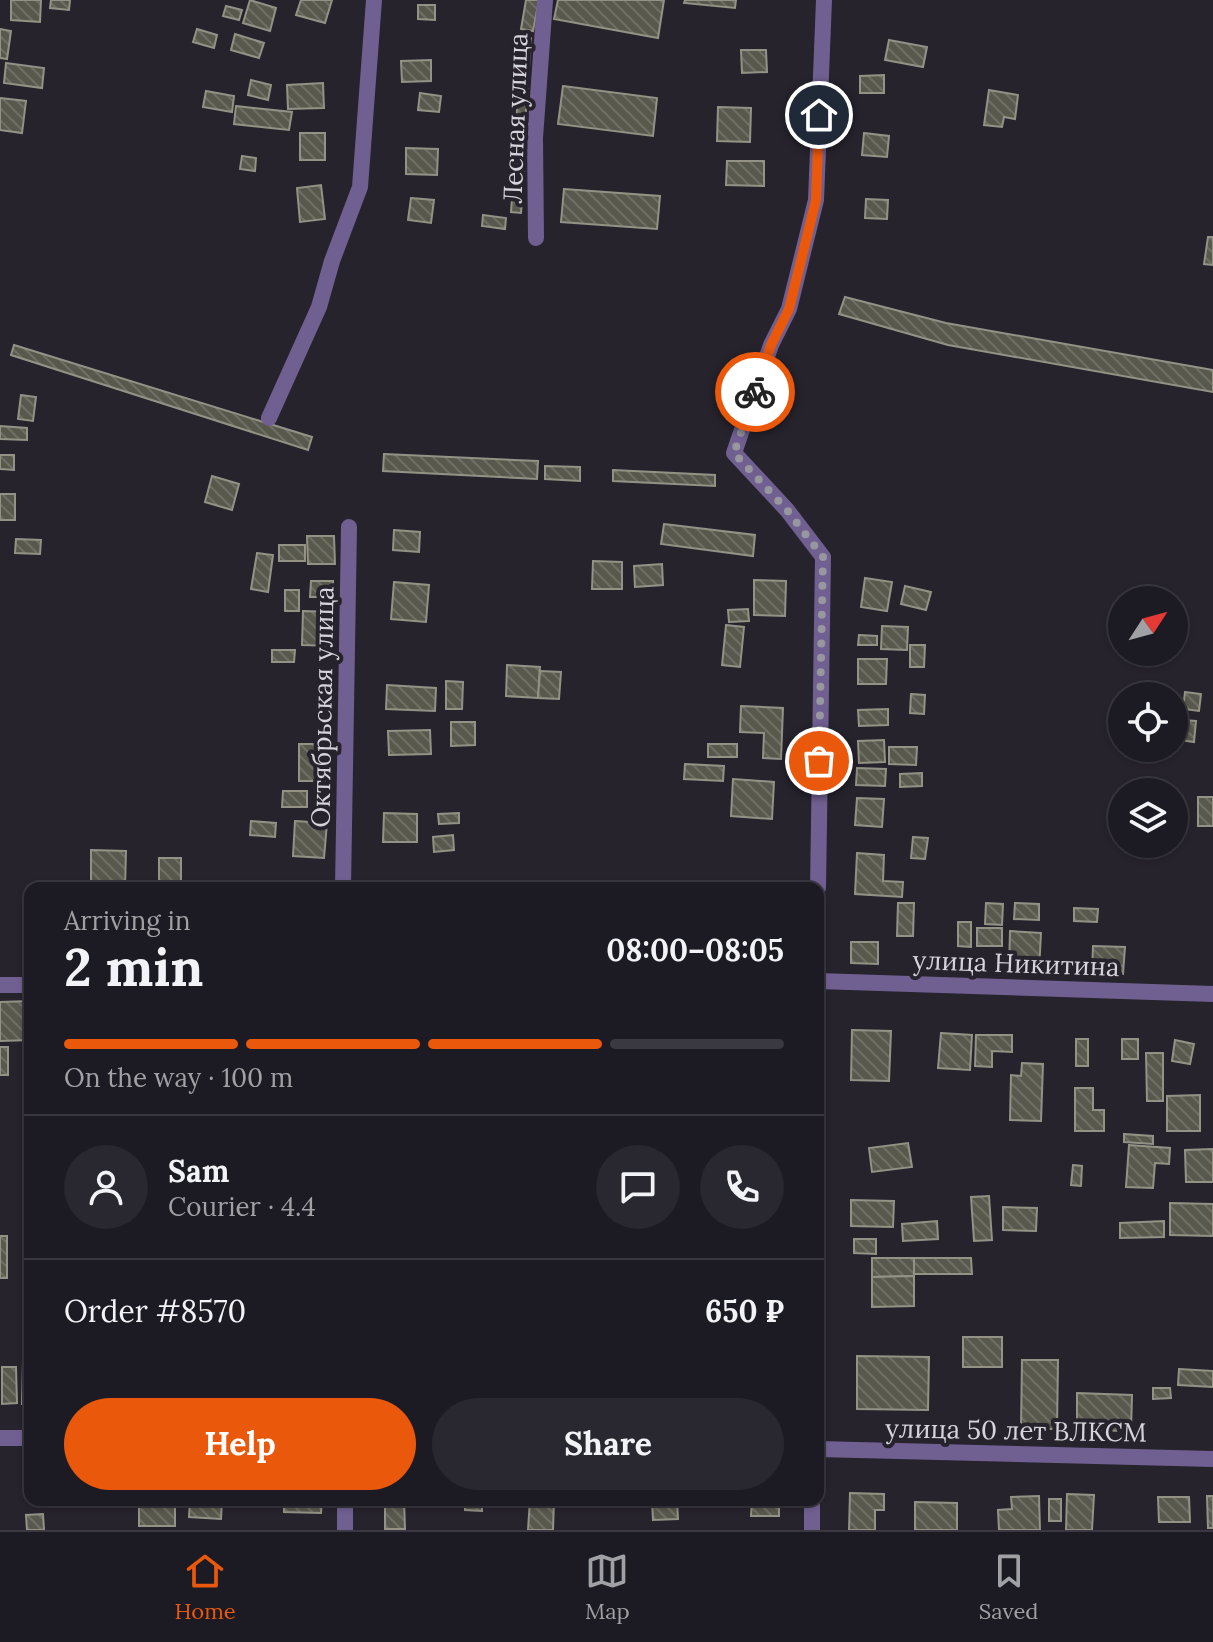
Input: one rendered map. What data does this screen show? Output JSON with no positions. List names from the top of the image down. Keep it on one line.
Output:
{"streets":{"street":["Лесная улица","Октябрьская улица","улица Никитина","улица 50 лет ВЛКСМ"]},"north":"top right","page":{"heading":["2 min","Arriving in","08:00–08:05"],"panel":["Sam","Courier · 4.4","Order #8570","650 ₽"],"bar":"On the way · 100 m","buttons":["Help","Share"],"tabs":["Home","Map","Saved"]}}
